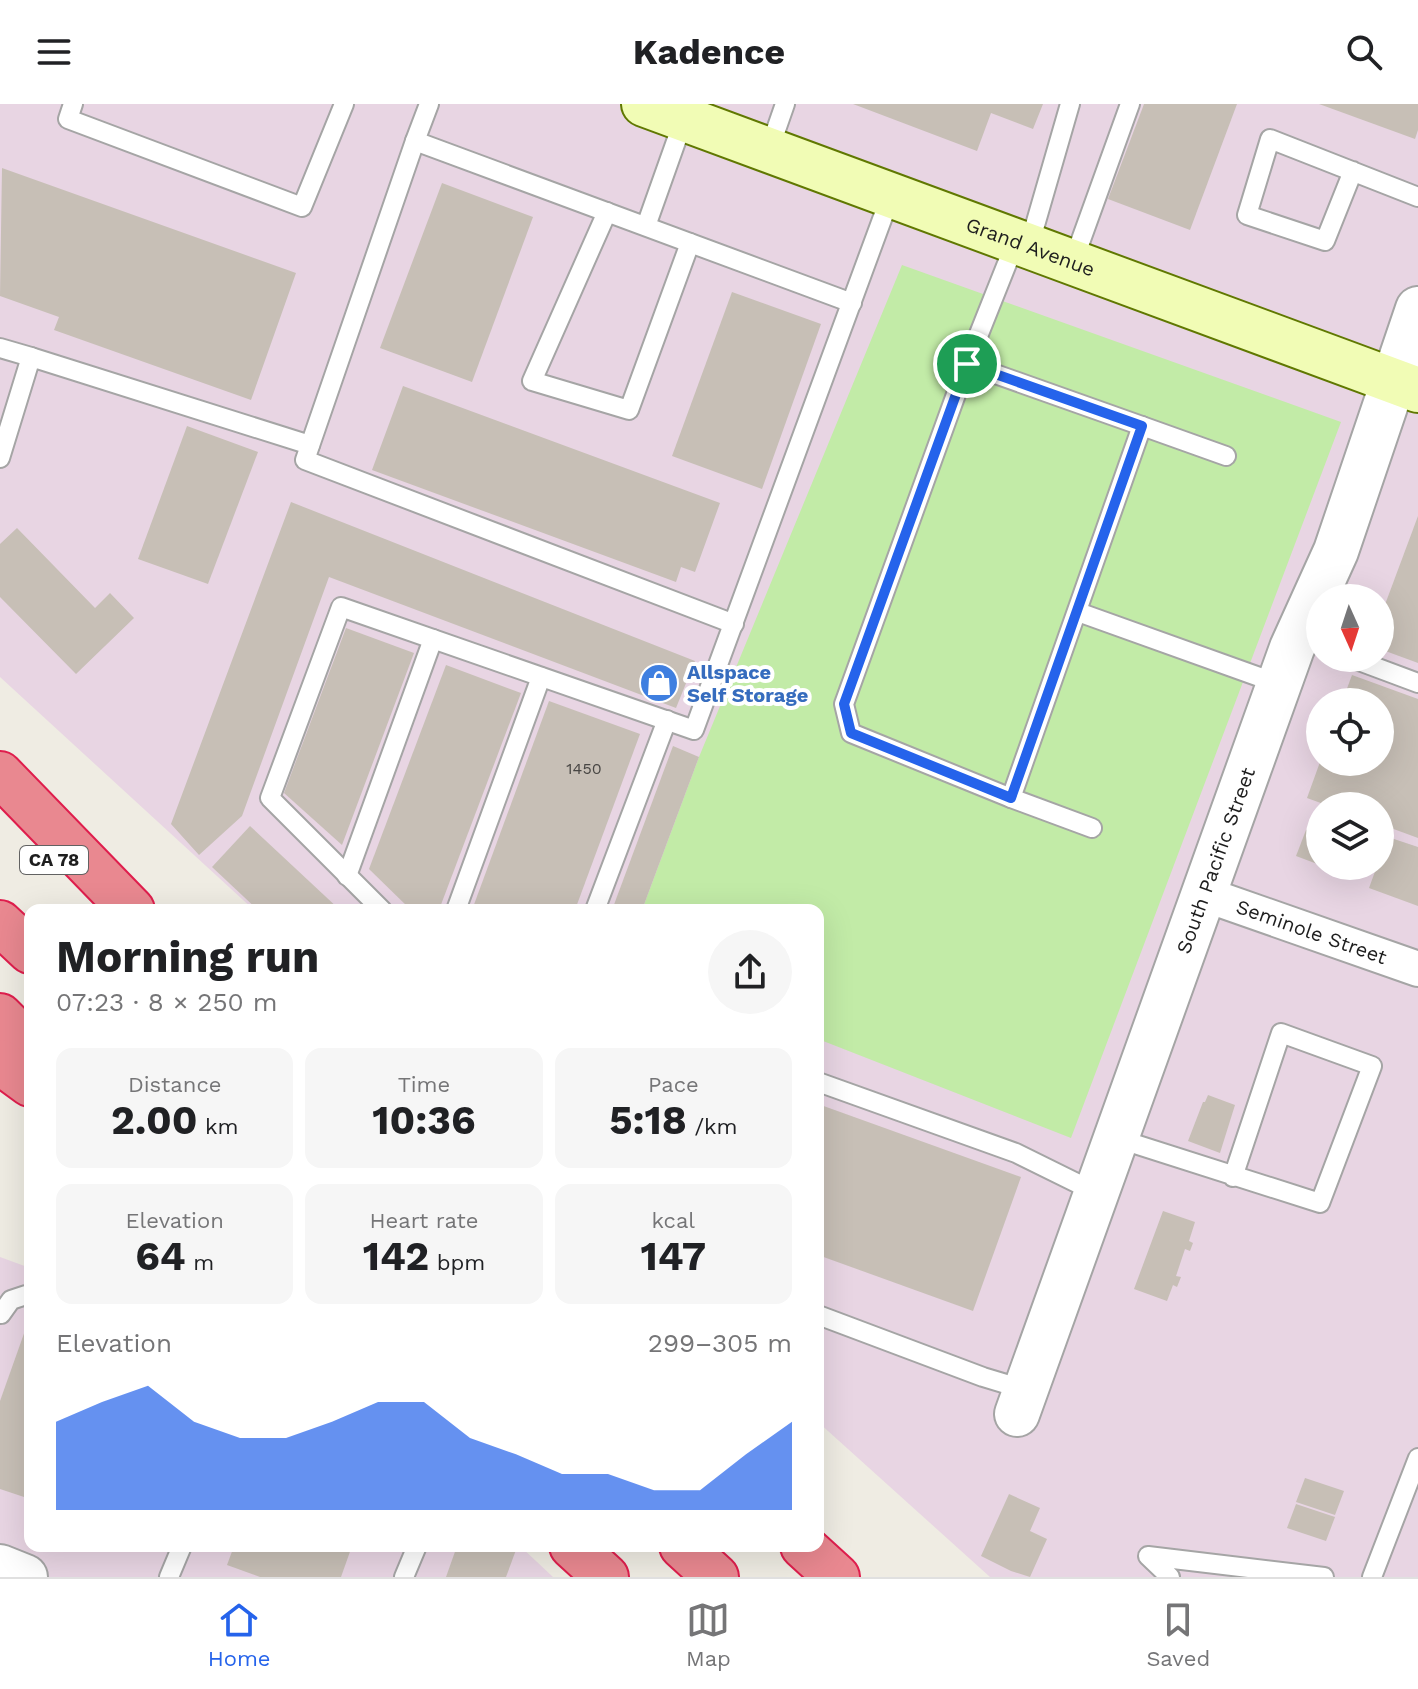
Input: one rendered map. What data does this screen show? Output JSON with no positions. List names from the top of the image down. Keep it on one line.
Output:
{"streets":{"highway":["CA 78"],"main road":["Grand Avenue"],"street":["South Pacific Street","Seminole Street"]},"crossings":[["Grand Avenue","South Pacific Street"],["South Pacific Street","Seminole Street"]],"places":{"shop":["Allspace Self Storage"]},"house_numbers":["1450"],"north":"bottom","page":{"header":"Kadence","heading":["Morning run","07:23 · 8 × 250 m"],"stats":[["Distance","2.00 km"],["Time","10:36"],["Pace","5:18 /km"],["Elevation","64 m"],["Heart rate","142 bpm"],["kcal","147"]],"chart":["Elevation","299–305 m"],"tabs":["Home","Map","Saved"]}}
